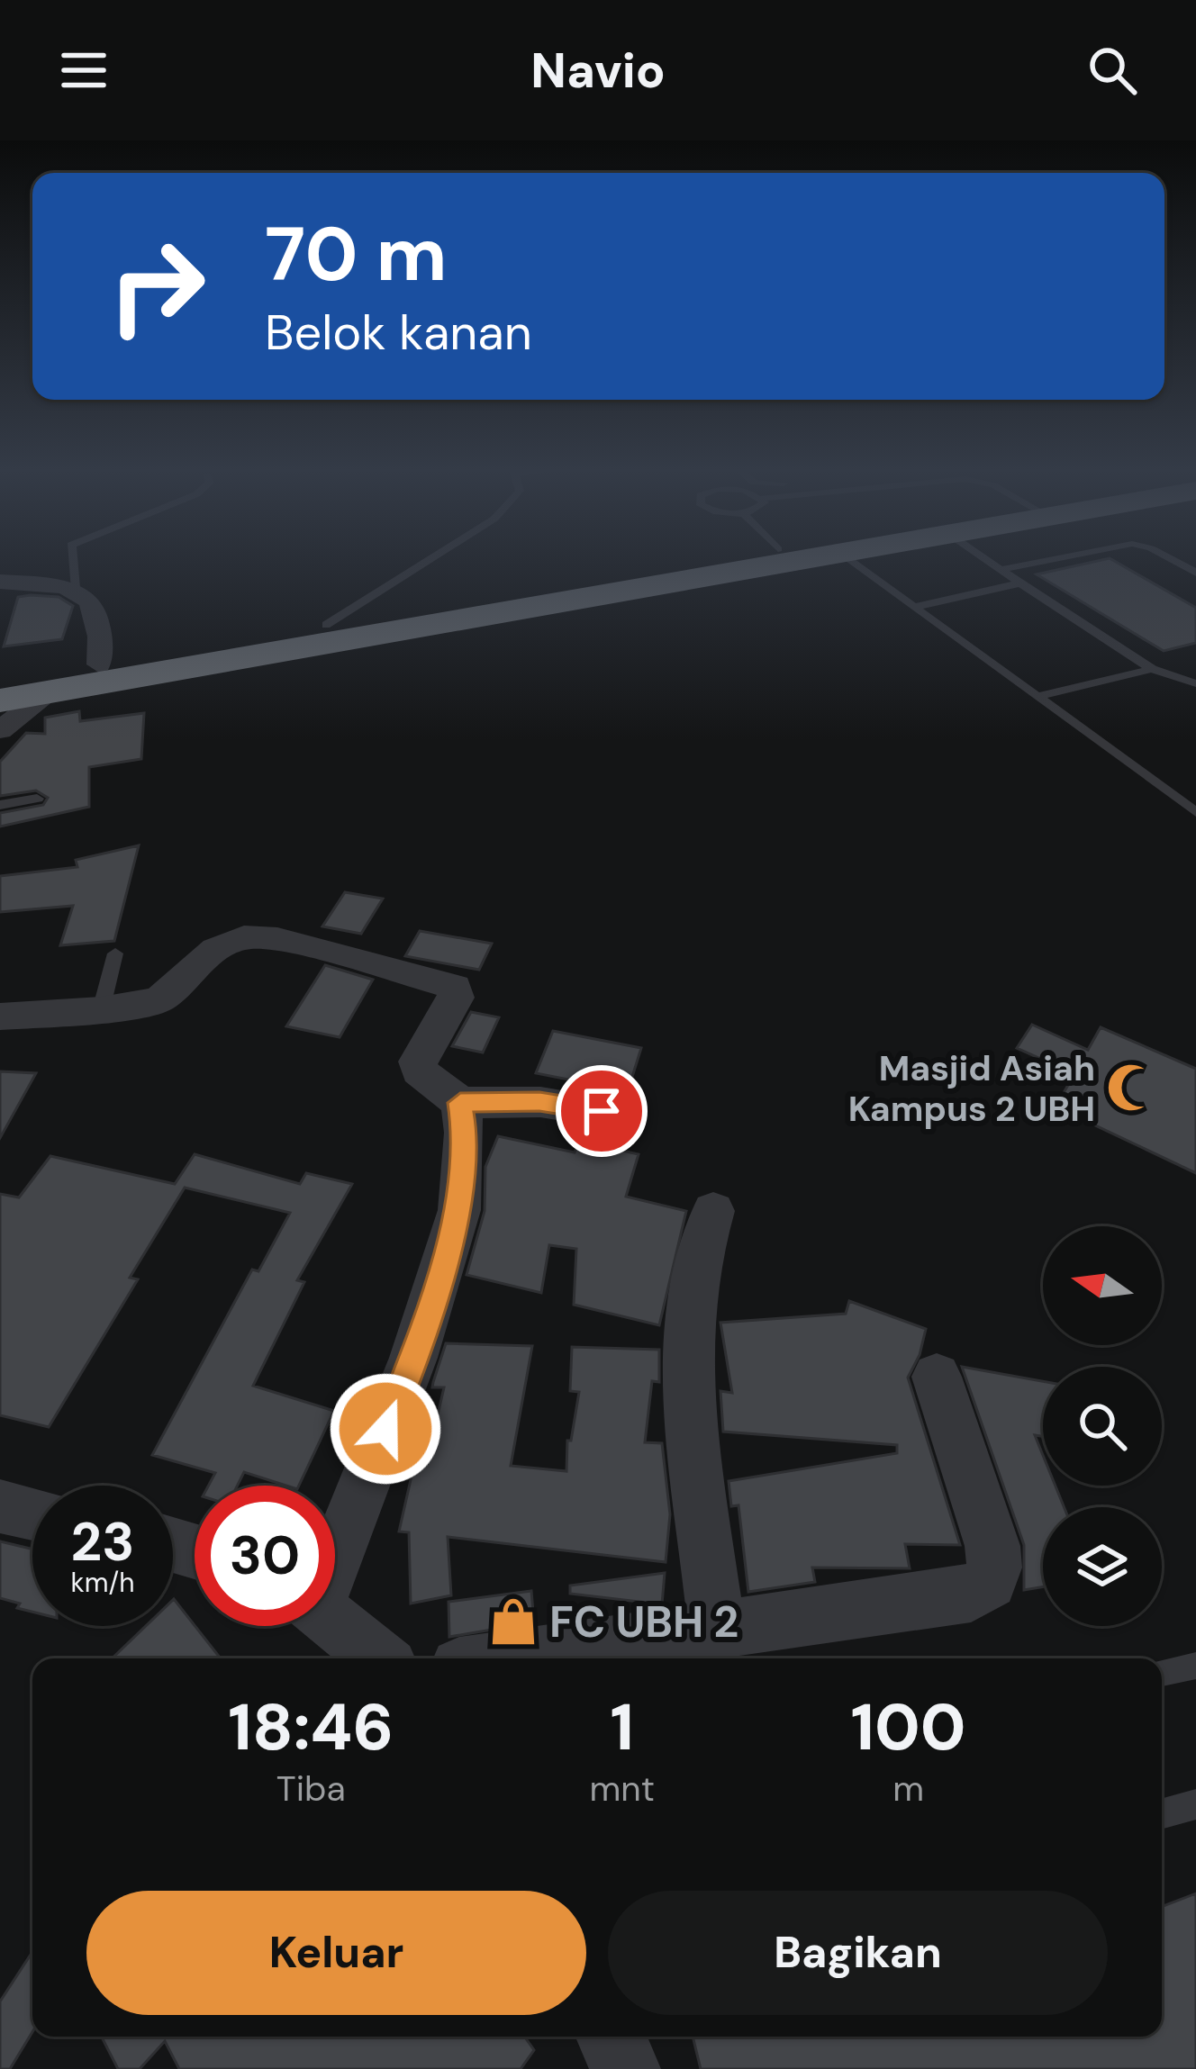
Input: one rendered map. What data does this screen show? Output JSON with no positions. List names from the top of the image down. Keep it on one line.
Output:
{"places":{"mosque":["Masjid Asiah Kampus 2 UBH"],"shop":["FC UBH 2"]},"north":"left","page":{"header":"Navio","turn":["70 m","Belok kanan"],"speed":"23 km/h","limit":"30","eta":["18:46","Tiba","1","mnt","100","m"],"buttons":["Keluar","Bagikan"]}}
